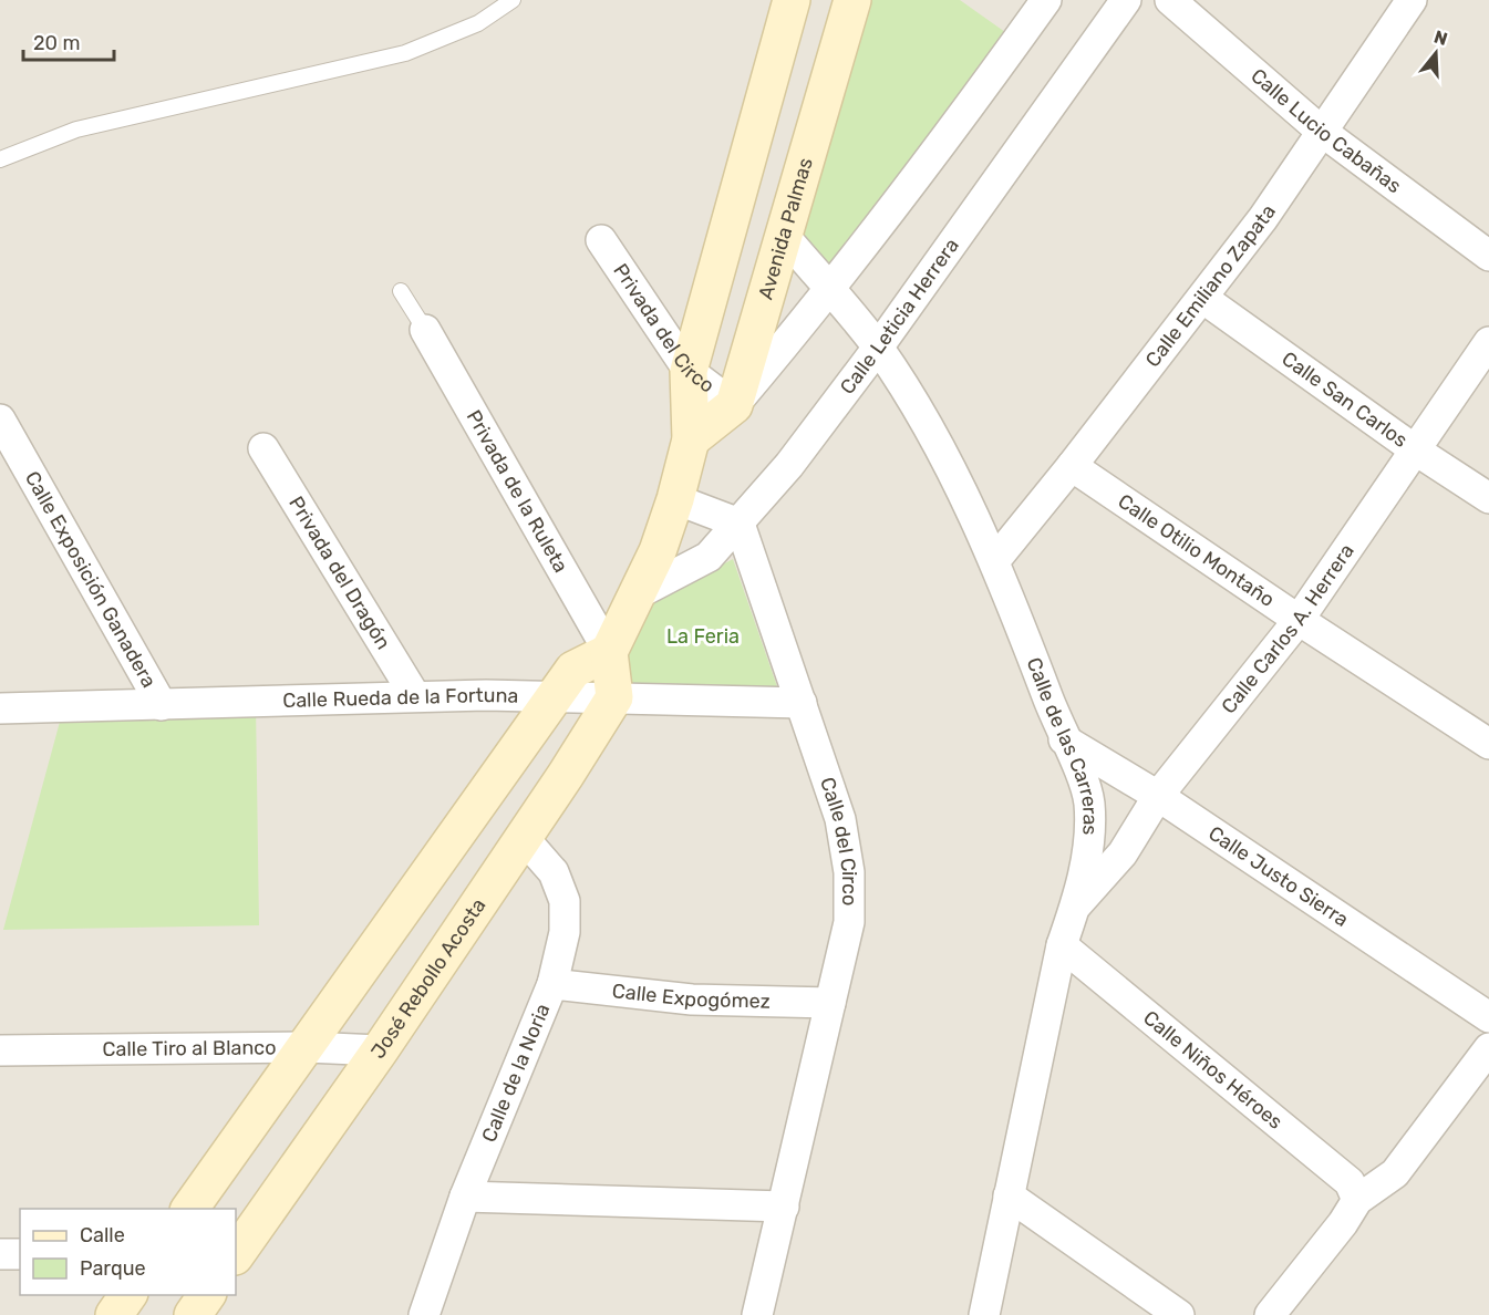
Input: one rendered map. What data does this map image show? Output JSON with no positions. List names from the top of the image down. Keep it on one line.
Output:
{"streets":{"main road":["Avenida Palmas","José Rebollo Acosta"],"street":["Calle Lucio Cabañas","Calle Emiliano Zapata","Calle Leticia Herrera","Privada del Circo","Calle San Carlos","Privada de la Ruleta","Calle Otilio Montaño","Privada del Dragón","Calle Exposición Ganadera","Calle Carlos A. Herrera","Calle Rueda de la Fortuna","Calle de las Carreras","Calle del Circo","Calle Justo Sierra","Calle Expogómez","Calle Tiro al Blanco","Calle Niños Héroes","Calle de la Noria"]},"crossings":[["Calle Lucio Cabañas","Calle Emiliano Zapata"],["Avenida Palmas","Privada del Circo"],["Avenida Palmas","Calle de las Carreras"],["Calle Emiliano Zapata","Calle San Carlos"],["Calle Emiliano Zapata","Calle Otilio Montaño"],["Calle Emiliano Zapata","Calle de las Carreras"],["Calle Leticia Herrera","Calle de las Carreras"],["Calle Leticia Herrera","Calle del Circo"],["Calle San Carlos","Calle Carlos A. Herrera"],["Calle Otilio Montaño","Calle Carlos A. Herrera"],["Privada del Dragón","Calle Rueda de la Fortuna"],["Calle Exposición Ganadera","Calle Rueda de la Fortuna"],["Calle Carlos A. Herrera","Calle de las Carreras"],["Calle Carlos A. Herrera","Calle Justo Sierra"],["Calle Rueda de la Fortuna","Calle del Circo"],["Calle Rueda de la Fortuna","José Rebollo Acosta"],["Calle de las Carreras","Calle Justo Sierra"],["Calle de las Carreras","Calle Niños Héroes"],["Calle del Circo","Calle Expogómez"],["José Rebollo Acosta","Calle Tiro al Blanco"],["José Rebollo Acosta","Calle de la Noria"],["Calle Expogómez","Calle de la Noria"]],"parks":["La Feria"],"legend":["Calle","Parque"],"scale_bar":"20 m","north":"top"}
